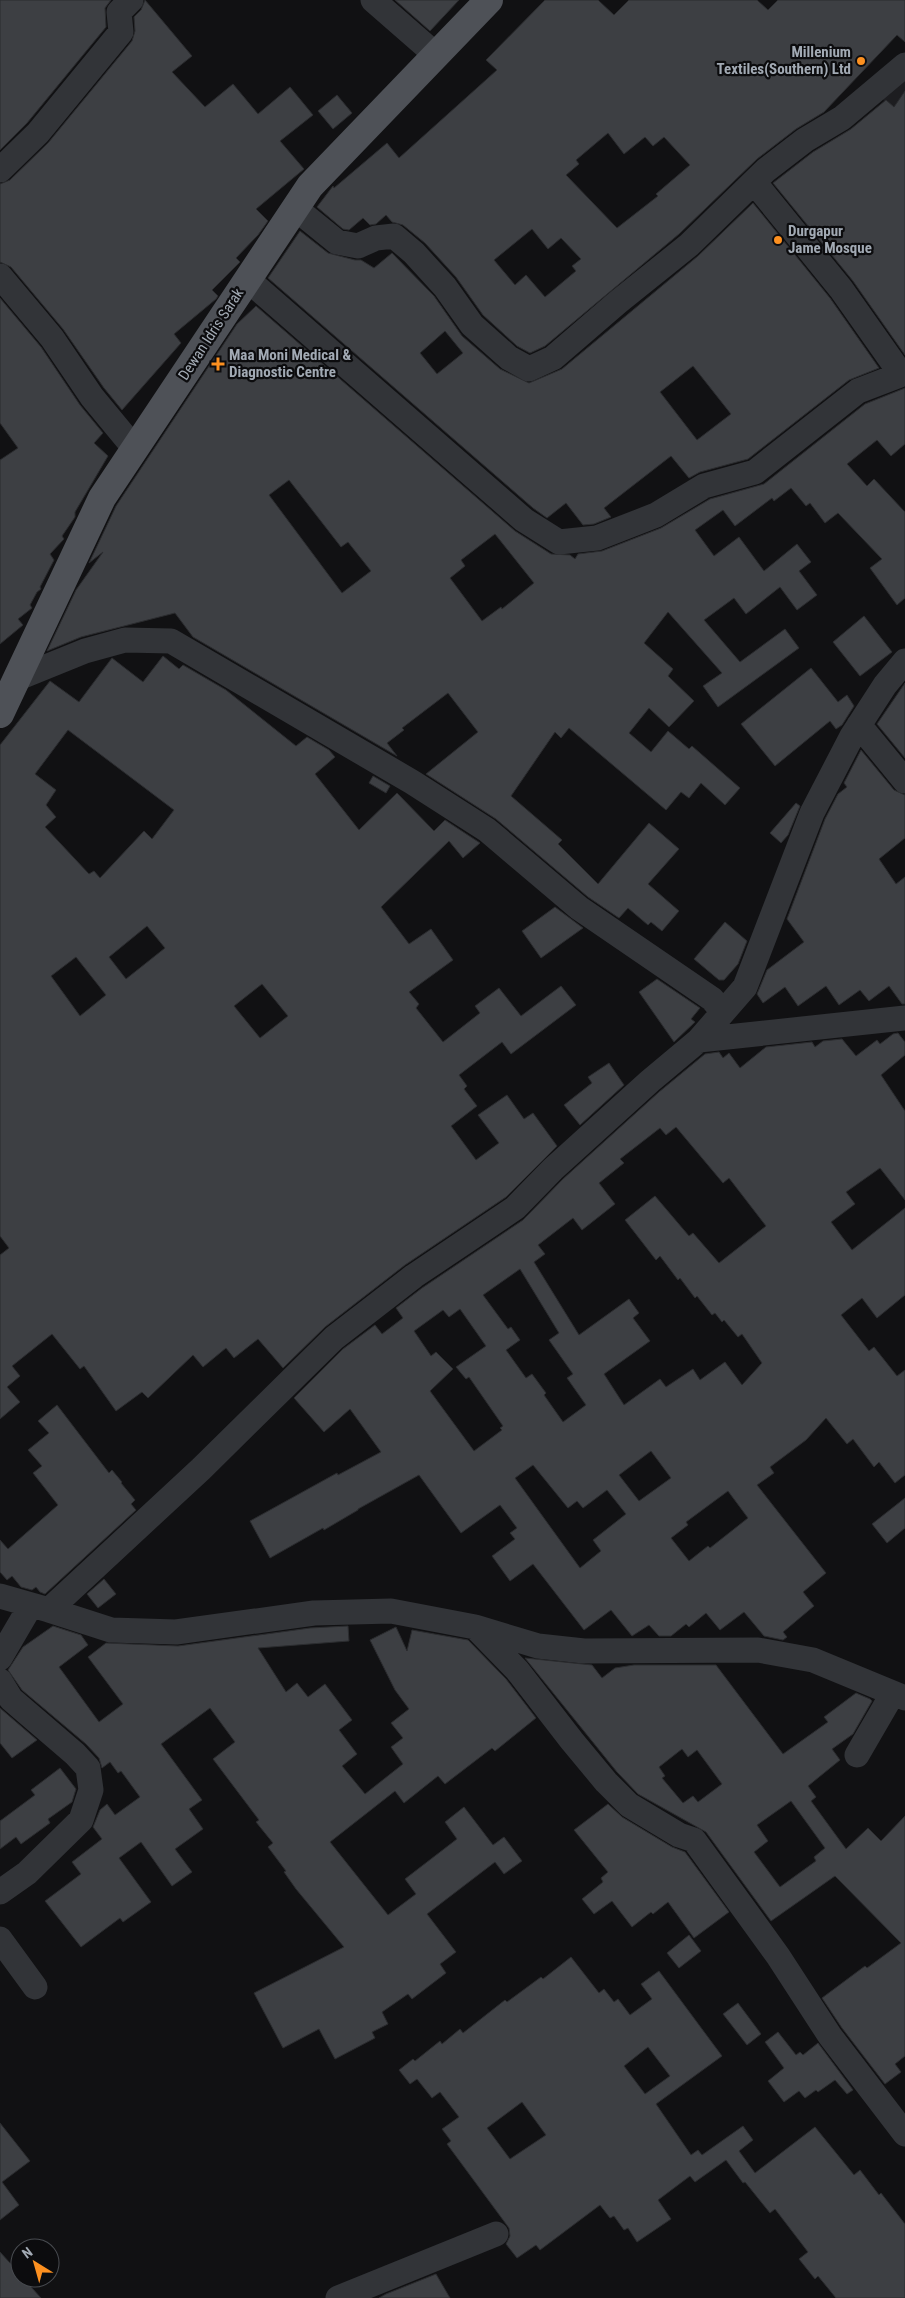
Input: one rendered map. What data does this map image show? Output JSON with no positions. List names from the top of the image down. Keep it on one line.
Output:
{"streets":{"main road":["Dewan Idris Sarak"]},"places":{"other":["Millenium Textiles(Southern) Ltd","Durgapur Jame Mosque"],"health":["Maa Moni Medical & Diagnostic Centre"]},"north":"top left"}
